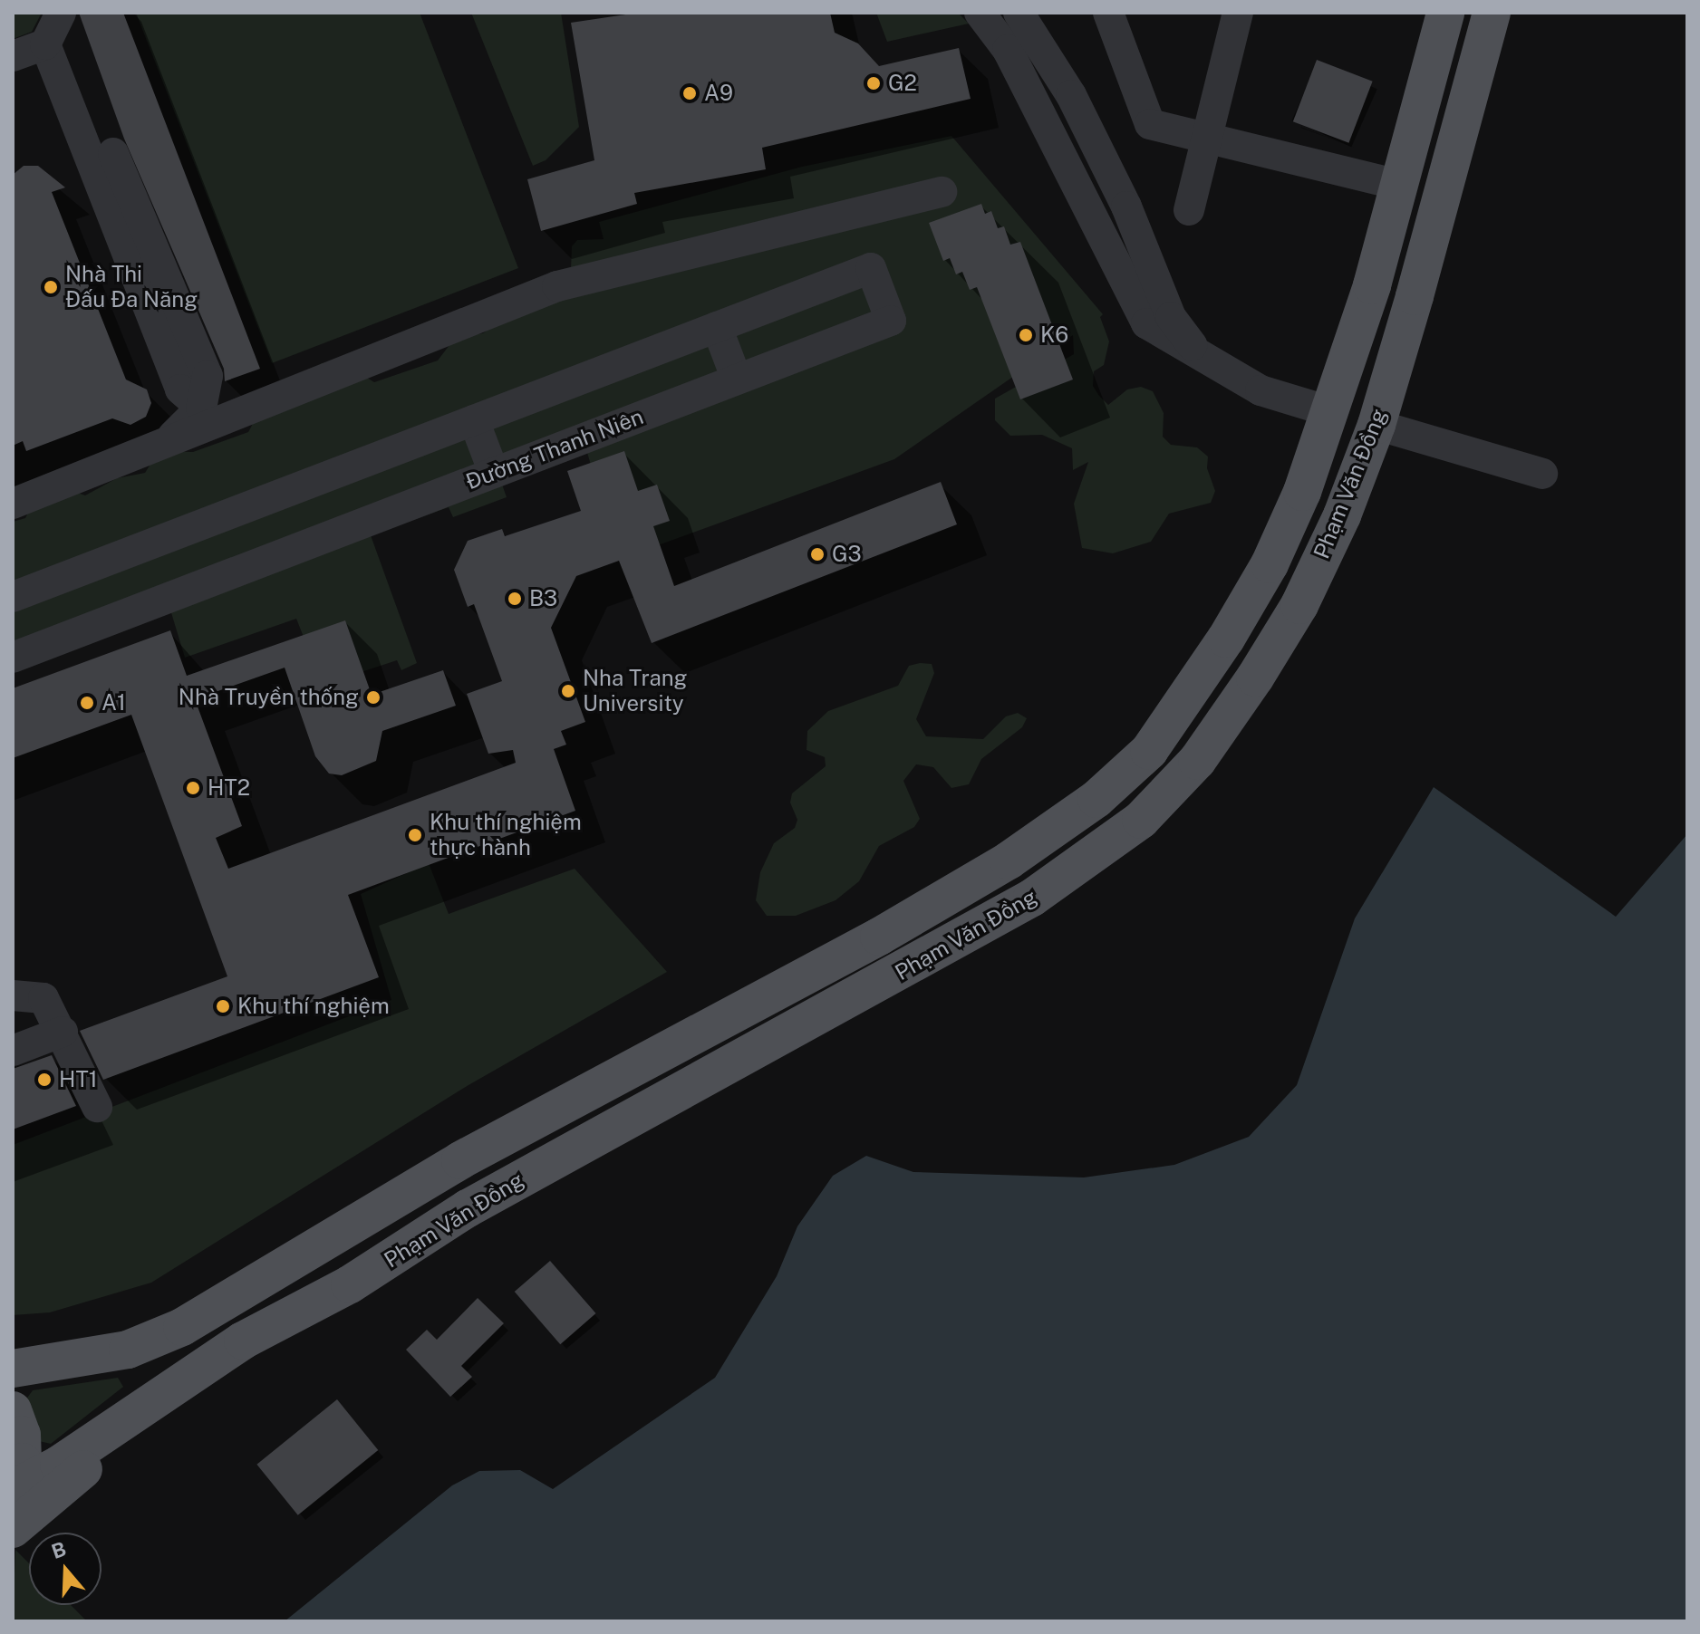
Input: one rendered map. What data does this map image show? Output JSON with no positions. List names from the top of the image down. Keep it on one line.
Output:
{"streets":{"main road":["Phạm Văn Đồng"],"street":["Đường Thanh Niên"]},"places":["G2","A9","Nhà Thi Đấu Đa Năng","K6","G3","B3","Nha Trang University","Nhà Truyền thống","A1","HT2","Khu thí nghiệm thực hành","Khu thí nghiệm","HT1"],"north":"top"}
